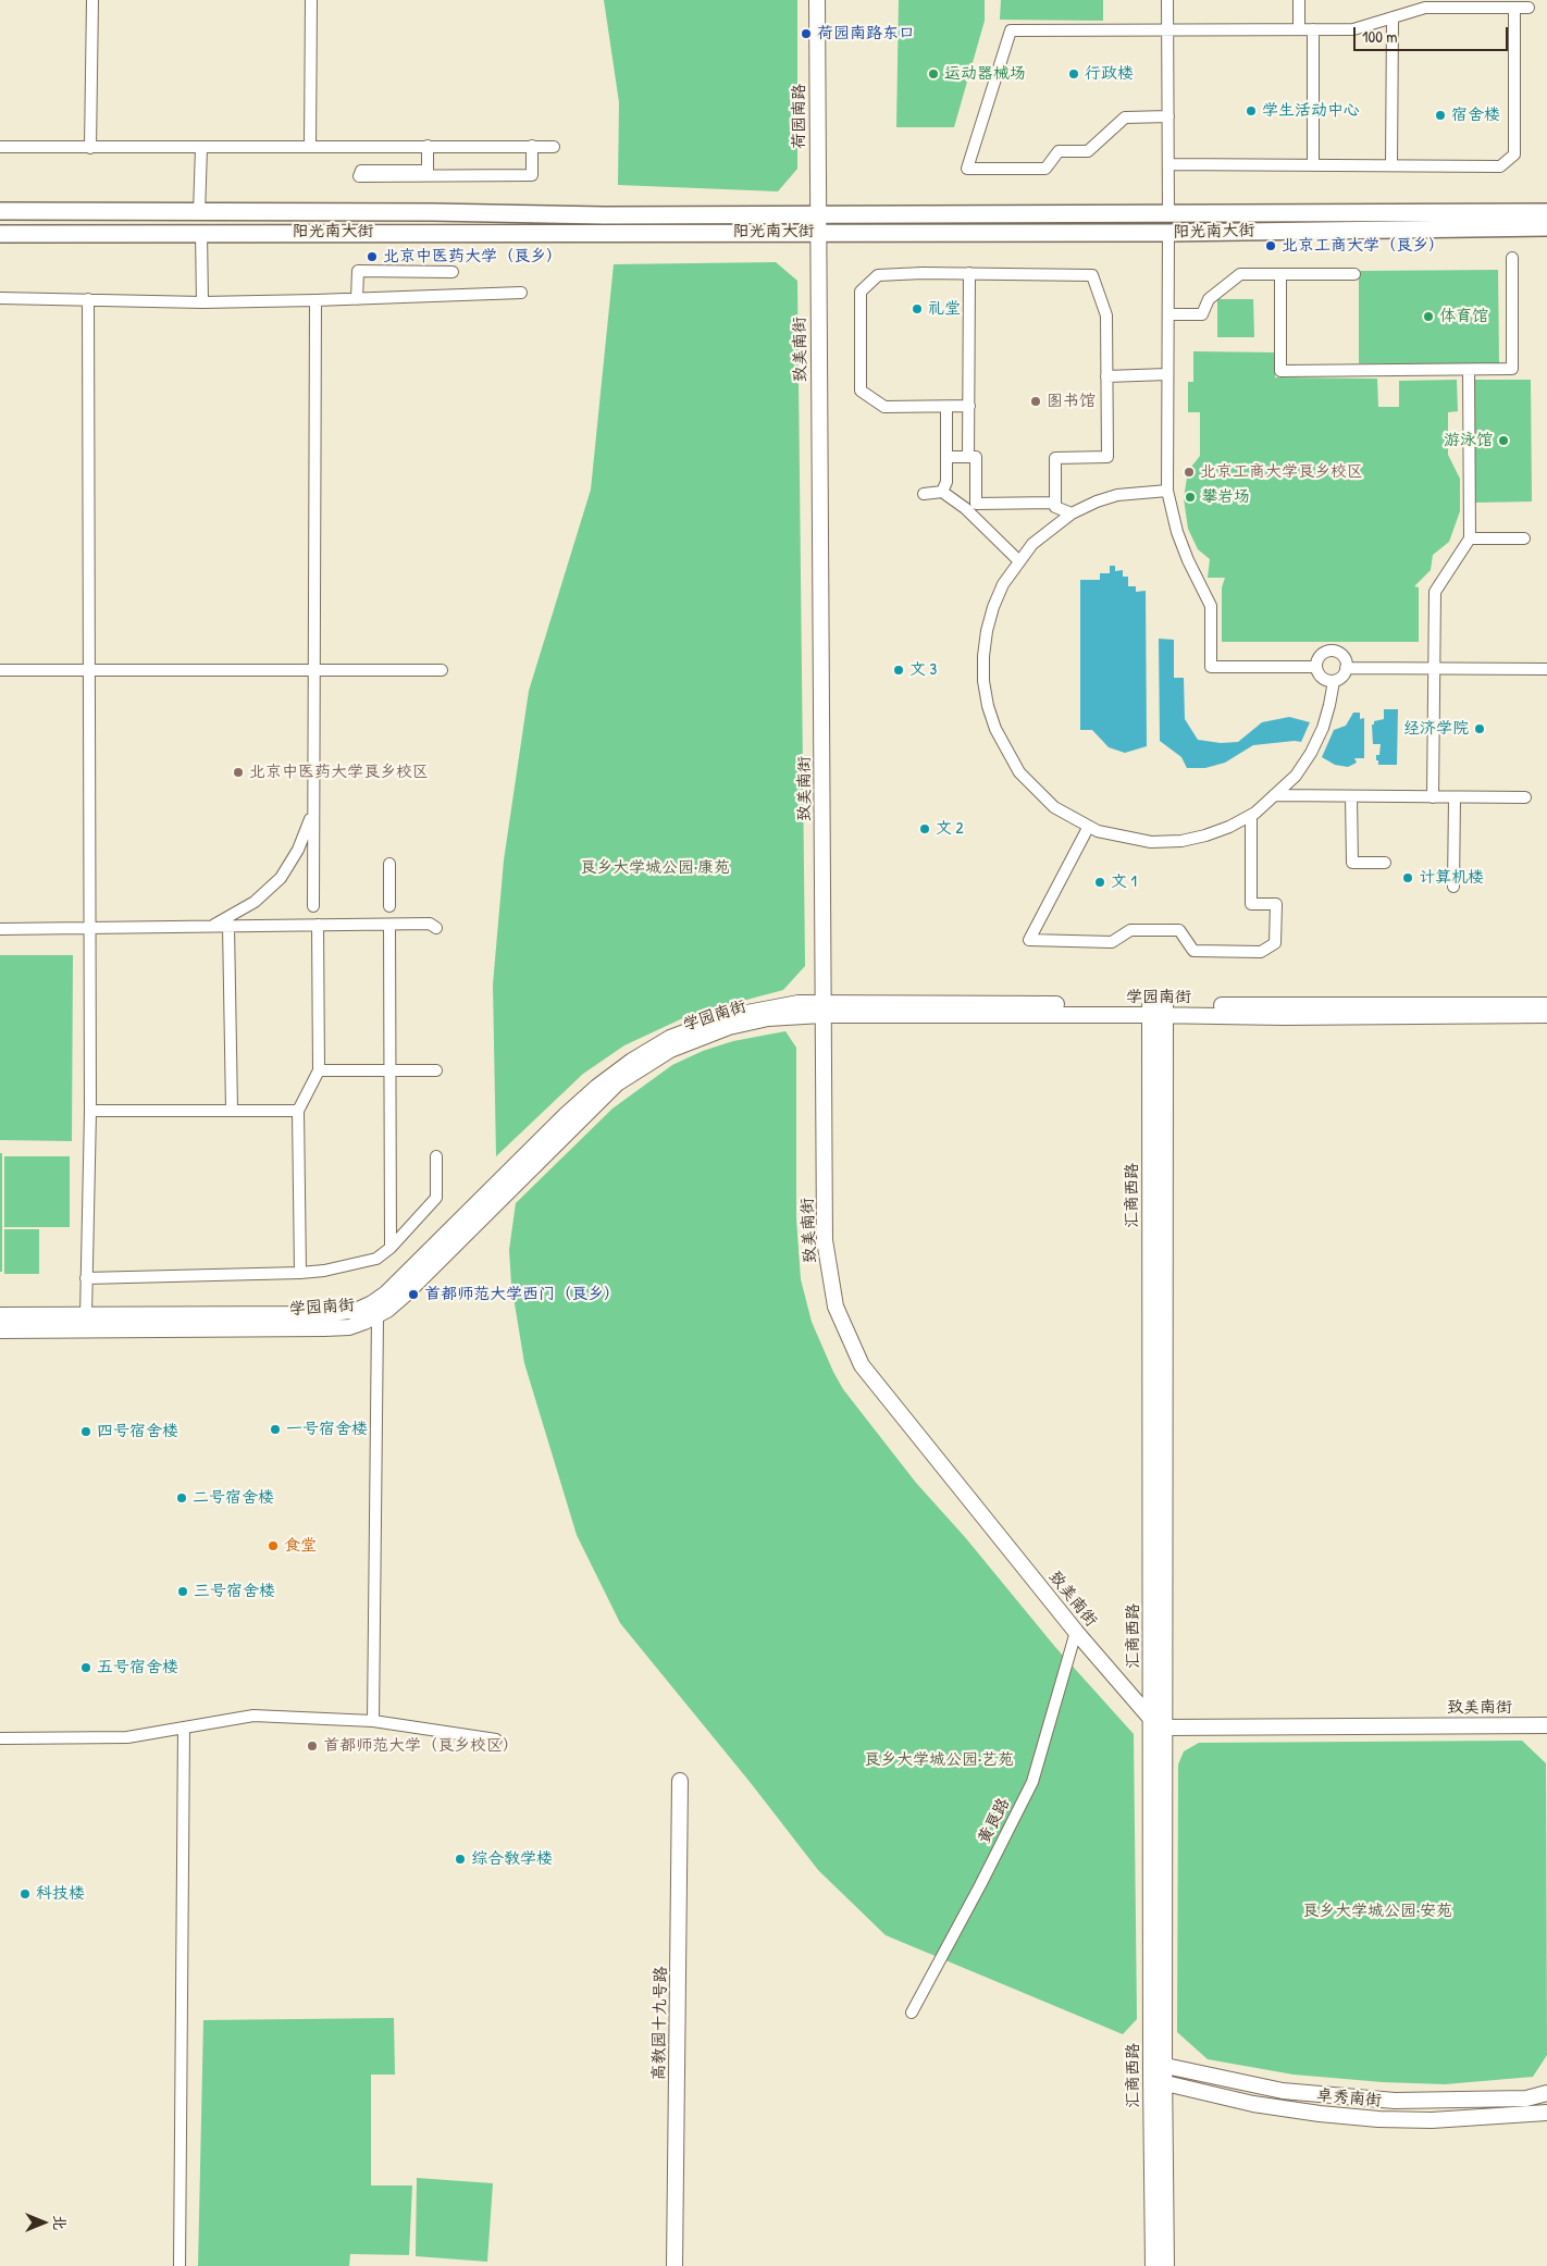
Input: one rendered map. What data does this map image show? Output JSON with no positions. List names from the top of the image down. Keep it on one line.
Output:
{"streets":{"main road":["阳光南大街"],"street":["荷园南路","致美南街","学园南街","汇商西路","黄良路","高教园十九号路","卓秀南街"]},"crossings":[["荷园南路","阳光南大街"],["荷园南路","致美南街"],["阳光南大街","致美南街"],["致美南街","学园南街"],["致美南街","汇商西路"],["致美南街","黄良路"],["学园南街","汇商西路"],["汇商西路","卓秀南街"]],"parks":["良乡大学城公园·康苑","良乡大学城公园·艺苑","良乡大学城公园·安苑"],"places":["荷园南路东口","运动器械场","行政楼","学生活动中心","宿舍楼","北京工商大学（良乡）","北京中医药大学（良乡）","礼堂","体育馆","图书馆","游泳馆","北京工商大学良乡校区","攀岩场","文 3","经济学院","北京中医药大学良乡校区","文 2","计算机楼","文 1","首都师范大学西门（良乡）","一号宿舍楼","四号宿舍楼","二号宿舍楼","食堂","三号宿舍楼","五号宿舍楼","首都师范大学（良乡校区）","综合教学楼","科技楼"],"scale_bar":"100 m","north":"right"}
